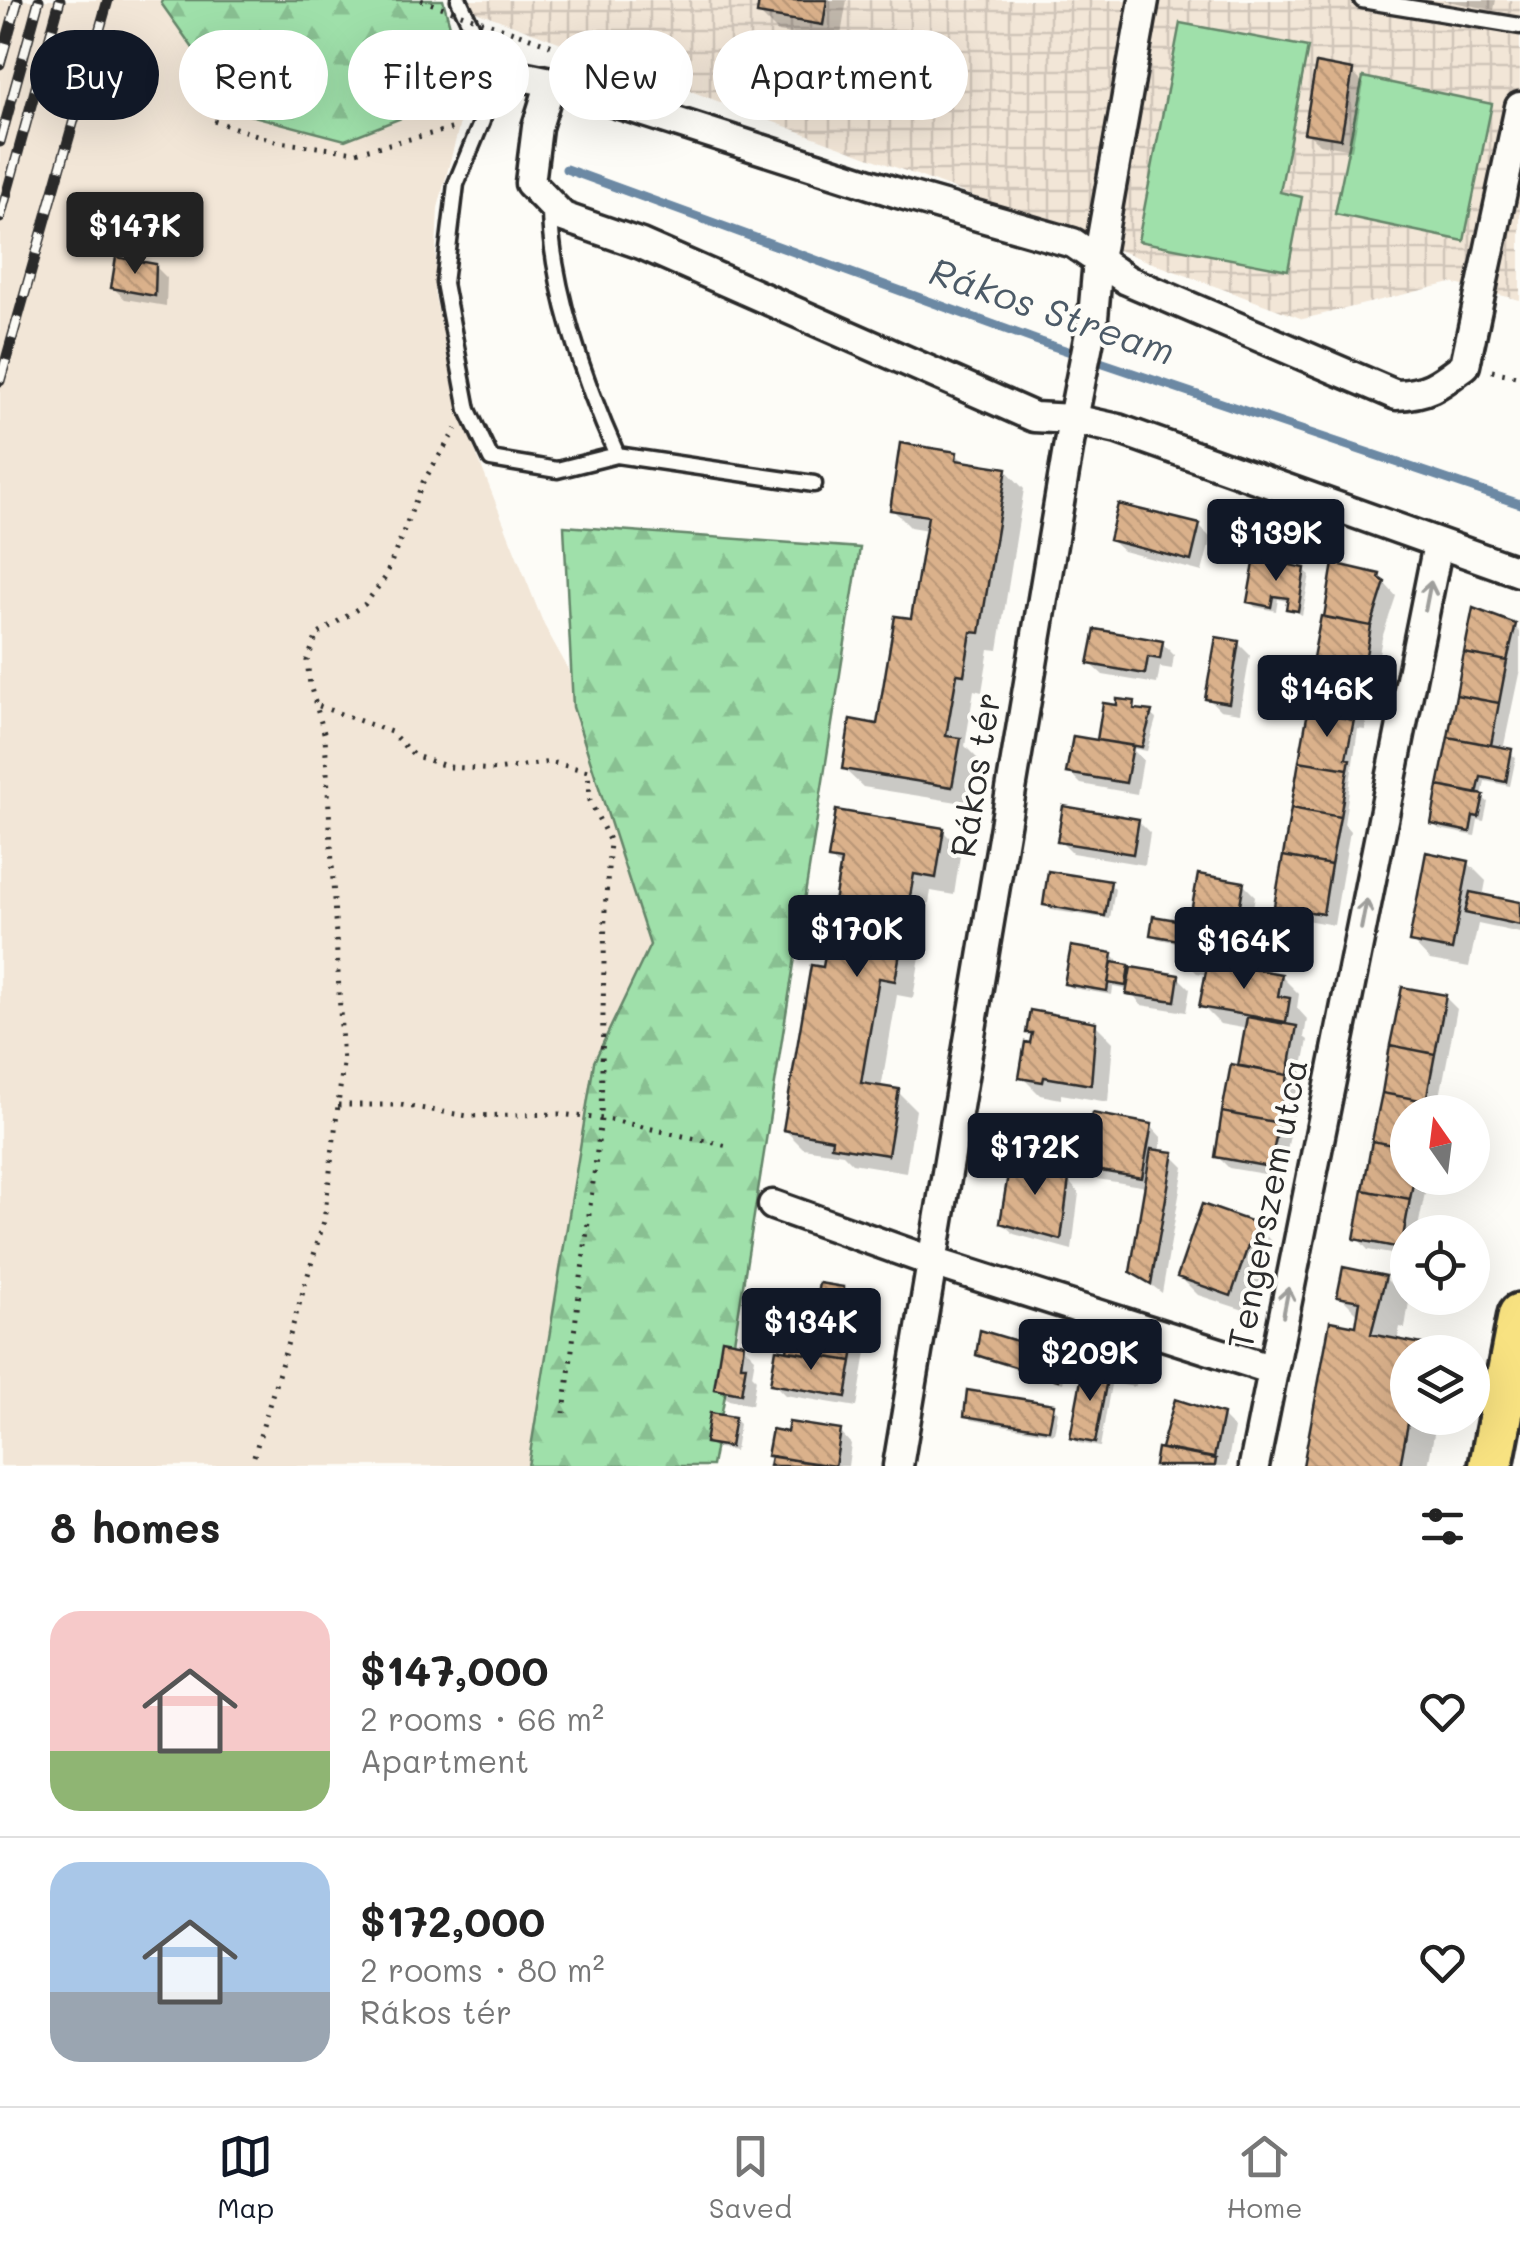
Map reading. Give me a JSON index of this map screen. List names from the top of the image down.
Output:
{
  "streets": {
    "street": ["Rákos tér", "Tengerszem utca"]
  },
  "one_way": ["Tengerszem utca"],
  "water": ["Rákos Stream"],
  "north": "top",
  "page": {
    "chip": [
      "Buy",
      "Rent",
      "Filters",
      "New",
      "Apartment"
    ],
    "price": [
      "$147K",
      "$139K",
      "$146K",
      "$170K",
      "$164K",
      "$172K",
      "$134K",
      "$209K"
    ],
    "heading": "8 homes",
    "list": [
      {
        "name": "$147,000",
        "note": "2 rooms · 66 m² · Apartment"
      },
      {
        "name": "$172,000",
        "note": "2 rooms · 80 m² · Rákos tér"
      }
    ],
    "tabs": ["Map", "Saved", "Home"]
  }
}
